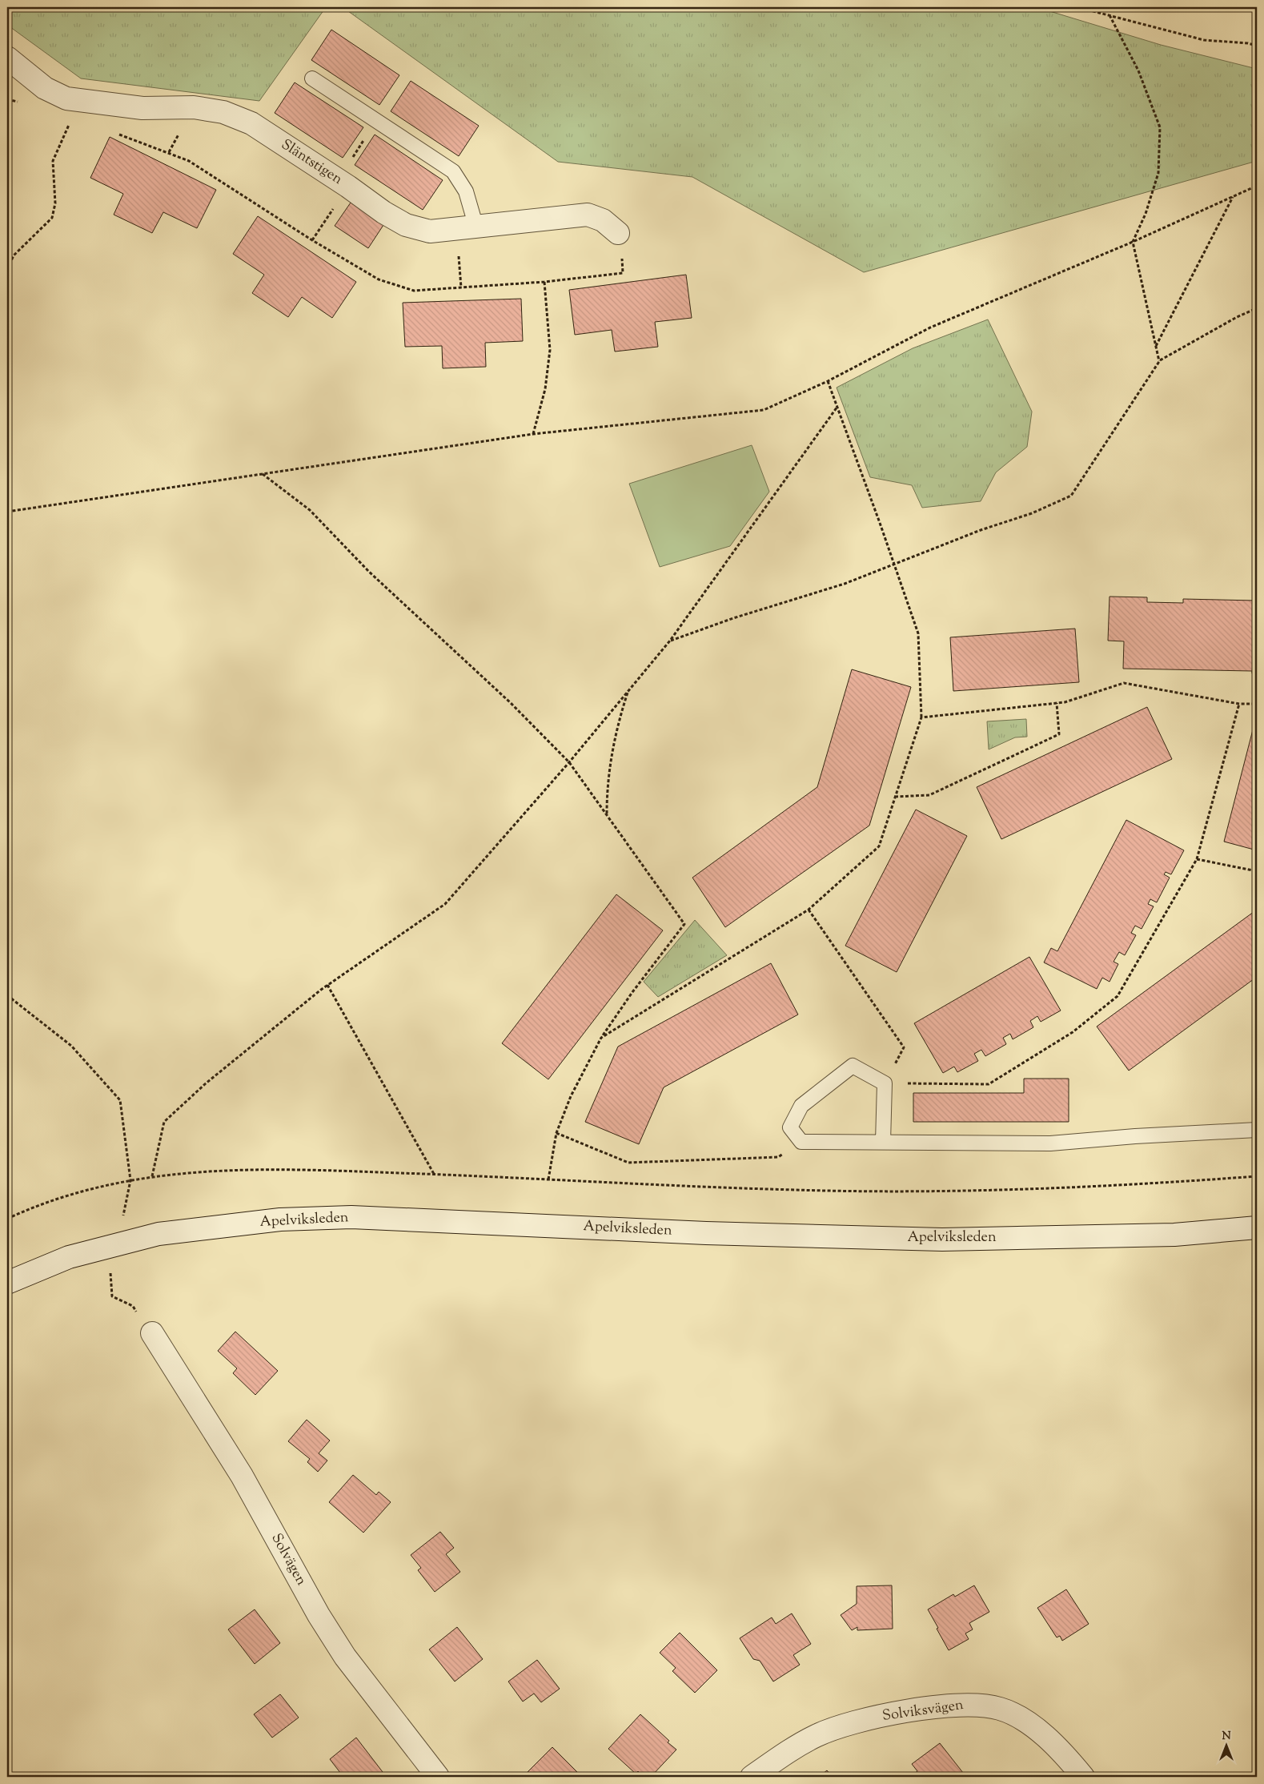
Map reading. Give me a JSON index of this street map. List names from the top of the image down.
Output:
{
  "streets": {
    "street": [
      "Släntstigen",
      "Apelviksleden",
      "Solvägen",
      "Solviksvägen"
    ]
  },
  "north": "top"
}
